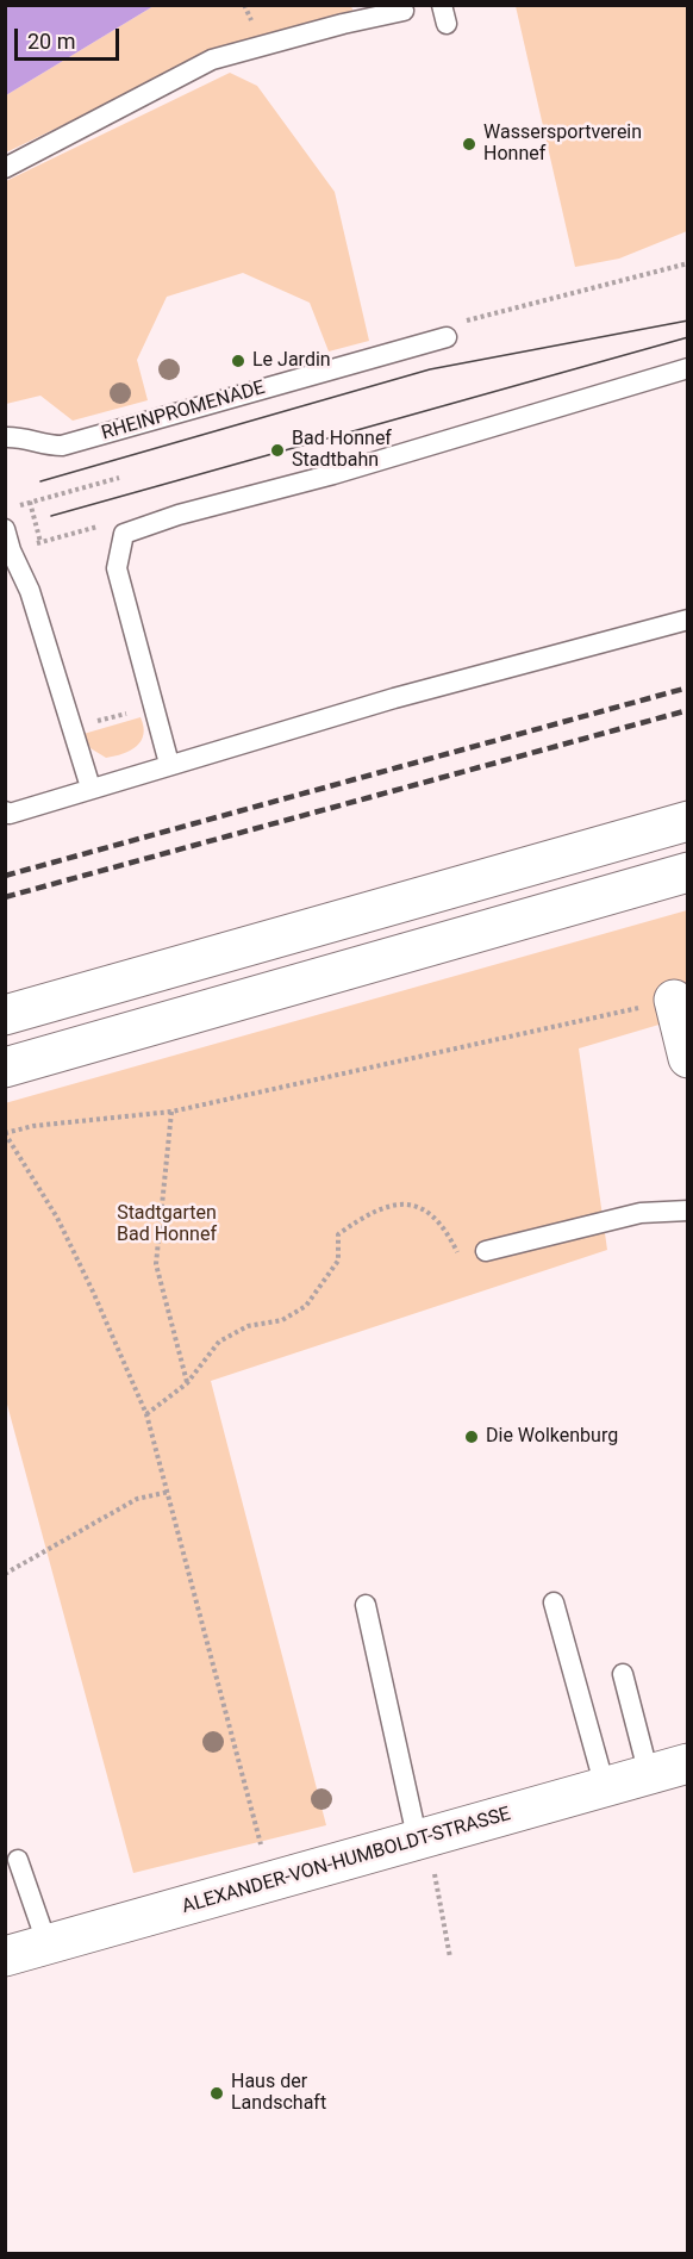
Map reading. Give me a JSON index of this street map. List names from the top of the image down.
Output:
{
  "streets": {
    "main road": ["ALEXANDER-VON-HUMBOLDT-STRASSE"],
    "lane": ["RHEINPROMENADE"]
  },
  "parks": ["Stadtgarten Bad Honnef"],
  "places": [
    "Wassersportverein Honnef",
    "Le Jardin",
    "Bad Honnef Stadtbahn",
    "Die Wolkenburg",
    "Haus der Landschaft"
  ],
  "scale_bar": "20 m"
}
